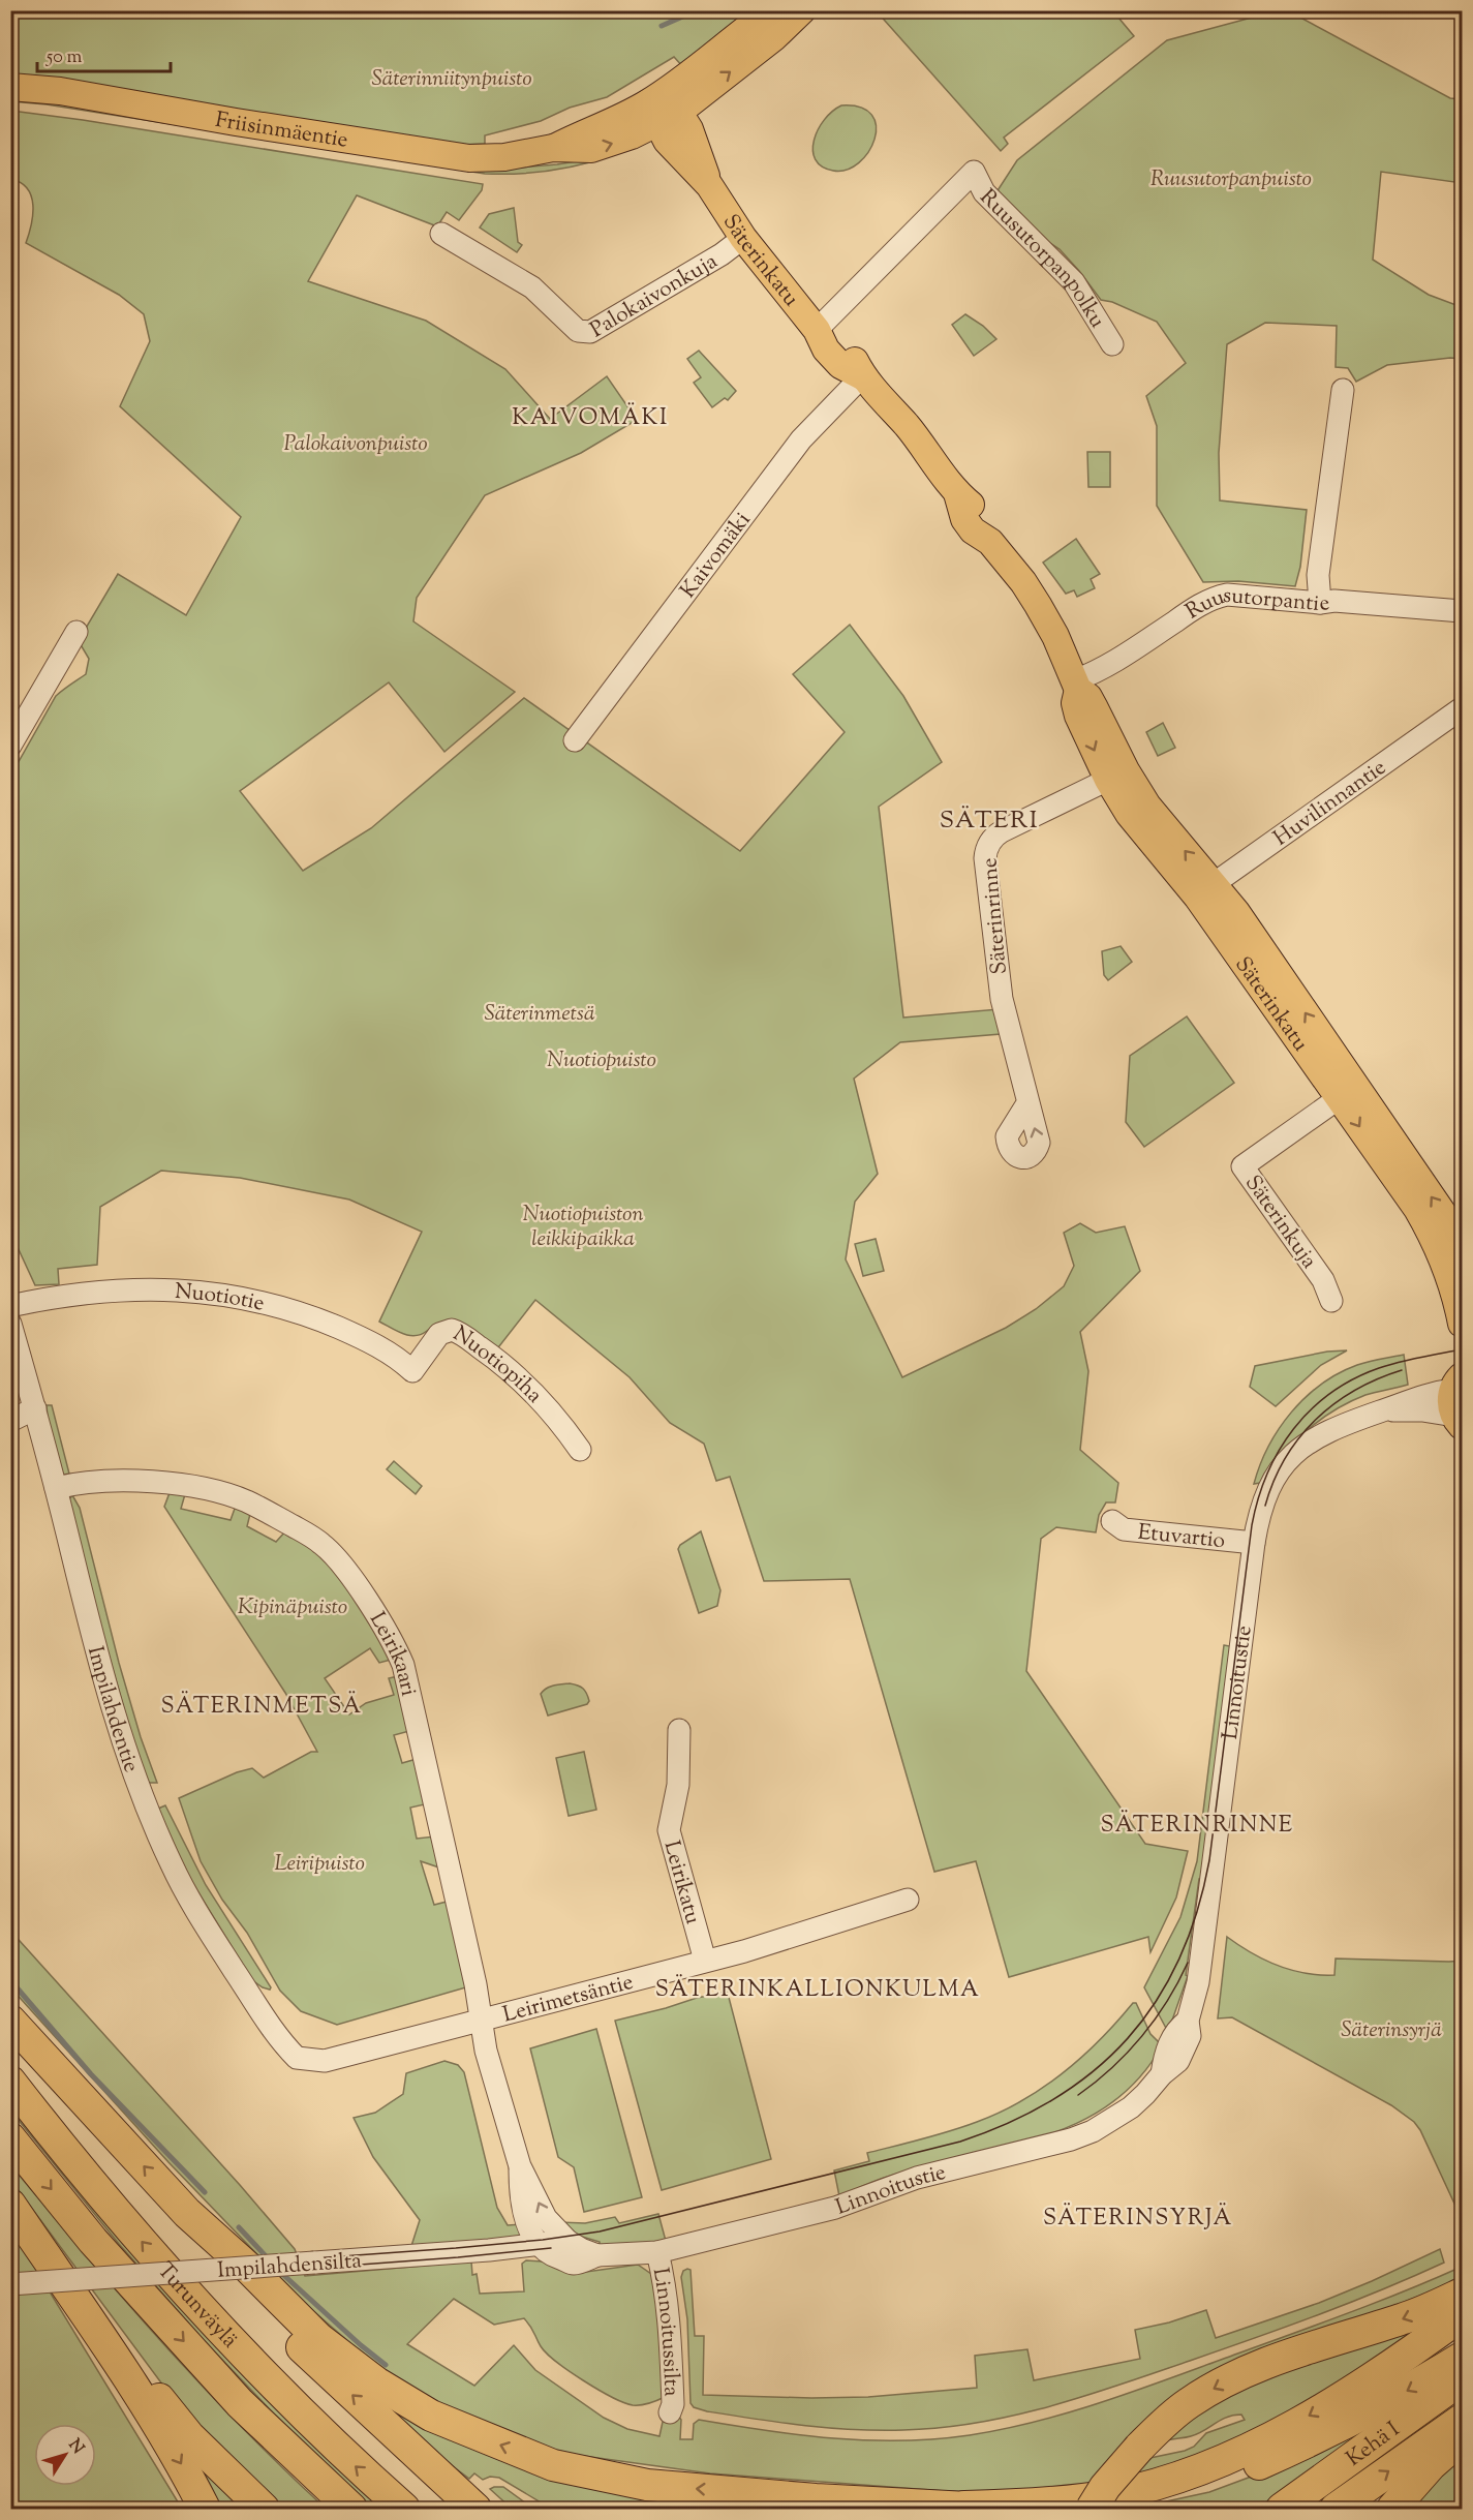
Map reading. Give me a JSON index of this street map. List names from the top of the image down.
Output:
{
  "streets": {
    "highway": ["Turunväylä", "Kehä I"],
    "main road": ["Friisinmäentie", "Säterinkatu"],
    "street": [
      "Ruusutorpanpolku",
      "Palokaivonkuja",
      "Kaivomäki",
      "Ruusutorpantie",
      "Huvilinnantie",
      "Säterinrinne",
      "Säterinkuja",
      "Nuotiotie",
      "Nuotiopiha",
      "Etuvartio",
      "Leirikaari",
      "Linnoitustie",
      "Impilahdentie",
      "Leirikatu",
      "Leirimetsäntie",
      "Impilahdensilta",
      "Linnoitussilta"
    ]
  },
  "crossings": [
    ["Friisinmäentie", "Säterinkatu"],
    ["Säterinkatu", "Ruusutorpanpolku"],
    ["Säterinkatu", "Palokaivonkuja"],
    ["Säterinkatu", "Kaivomäki"],
    ["Säterinkatu", "Ruusutorpantie"],
    ["Säterinkatu", "Huvilinnantie"],
    ["Säterinkatu", "Säterinrinne"],
    ["Säterinkatu", "Säterinkuja"],
    ["Nuotiotie", "Nuotiopiha"],
    ["Etuvartio", "Linnoitustie"],
    ["Leirikaari", "Linnoitustie"],
    ["Leirikaari", "Impilahdentie"],
    ["Leirikaari", "Leirimetsäntie"],
    ["Linnoitustie", "Leirimetsäntie"],
    ["Linnoitustie", "Impilahdensilta"],
    ["Linnoitustie", "Linnoitussilta"],
    ["Impilahdentie", "Leirimetsäntie"],
    ["Leirikatu", "Leirimetsäntie"]
  ],
  "districts": [
    "KAIVOMÄKI",
    "SÄTERI",
    "SÄTERINMETSÄ",
    "SÄTERINRINNE",
    "SÄTERINKALLIONKULMA",
    "SÄTERINSYRJÄ"
  ],
  "parks": [
    "Säterinniitynpuisto",
    "Ruusutorpanpuisto",
    "Palokaivonpuisto",
    "Säterinmetsä",
    "Nuotiopuisto",
    "Nuotiopuiston leikkipaikka",
    "Kipinäpuisto",
    "Leiripuisto",
    "Säterinsyrjä"
  ],
  "scale_bar": "50 m",
  "north": "top right"
}
